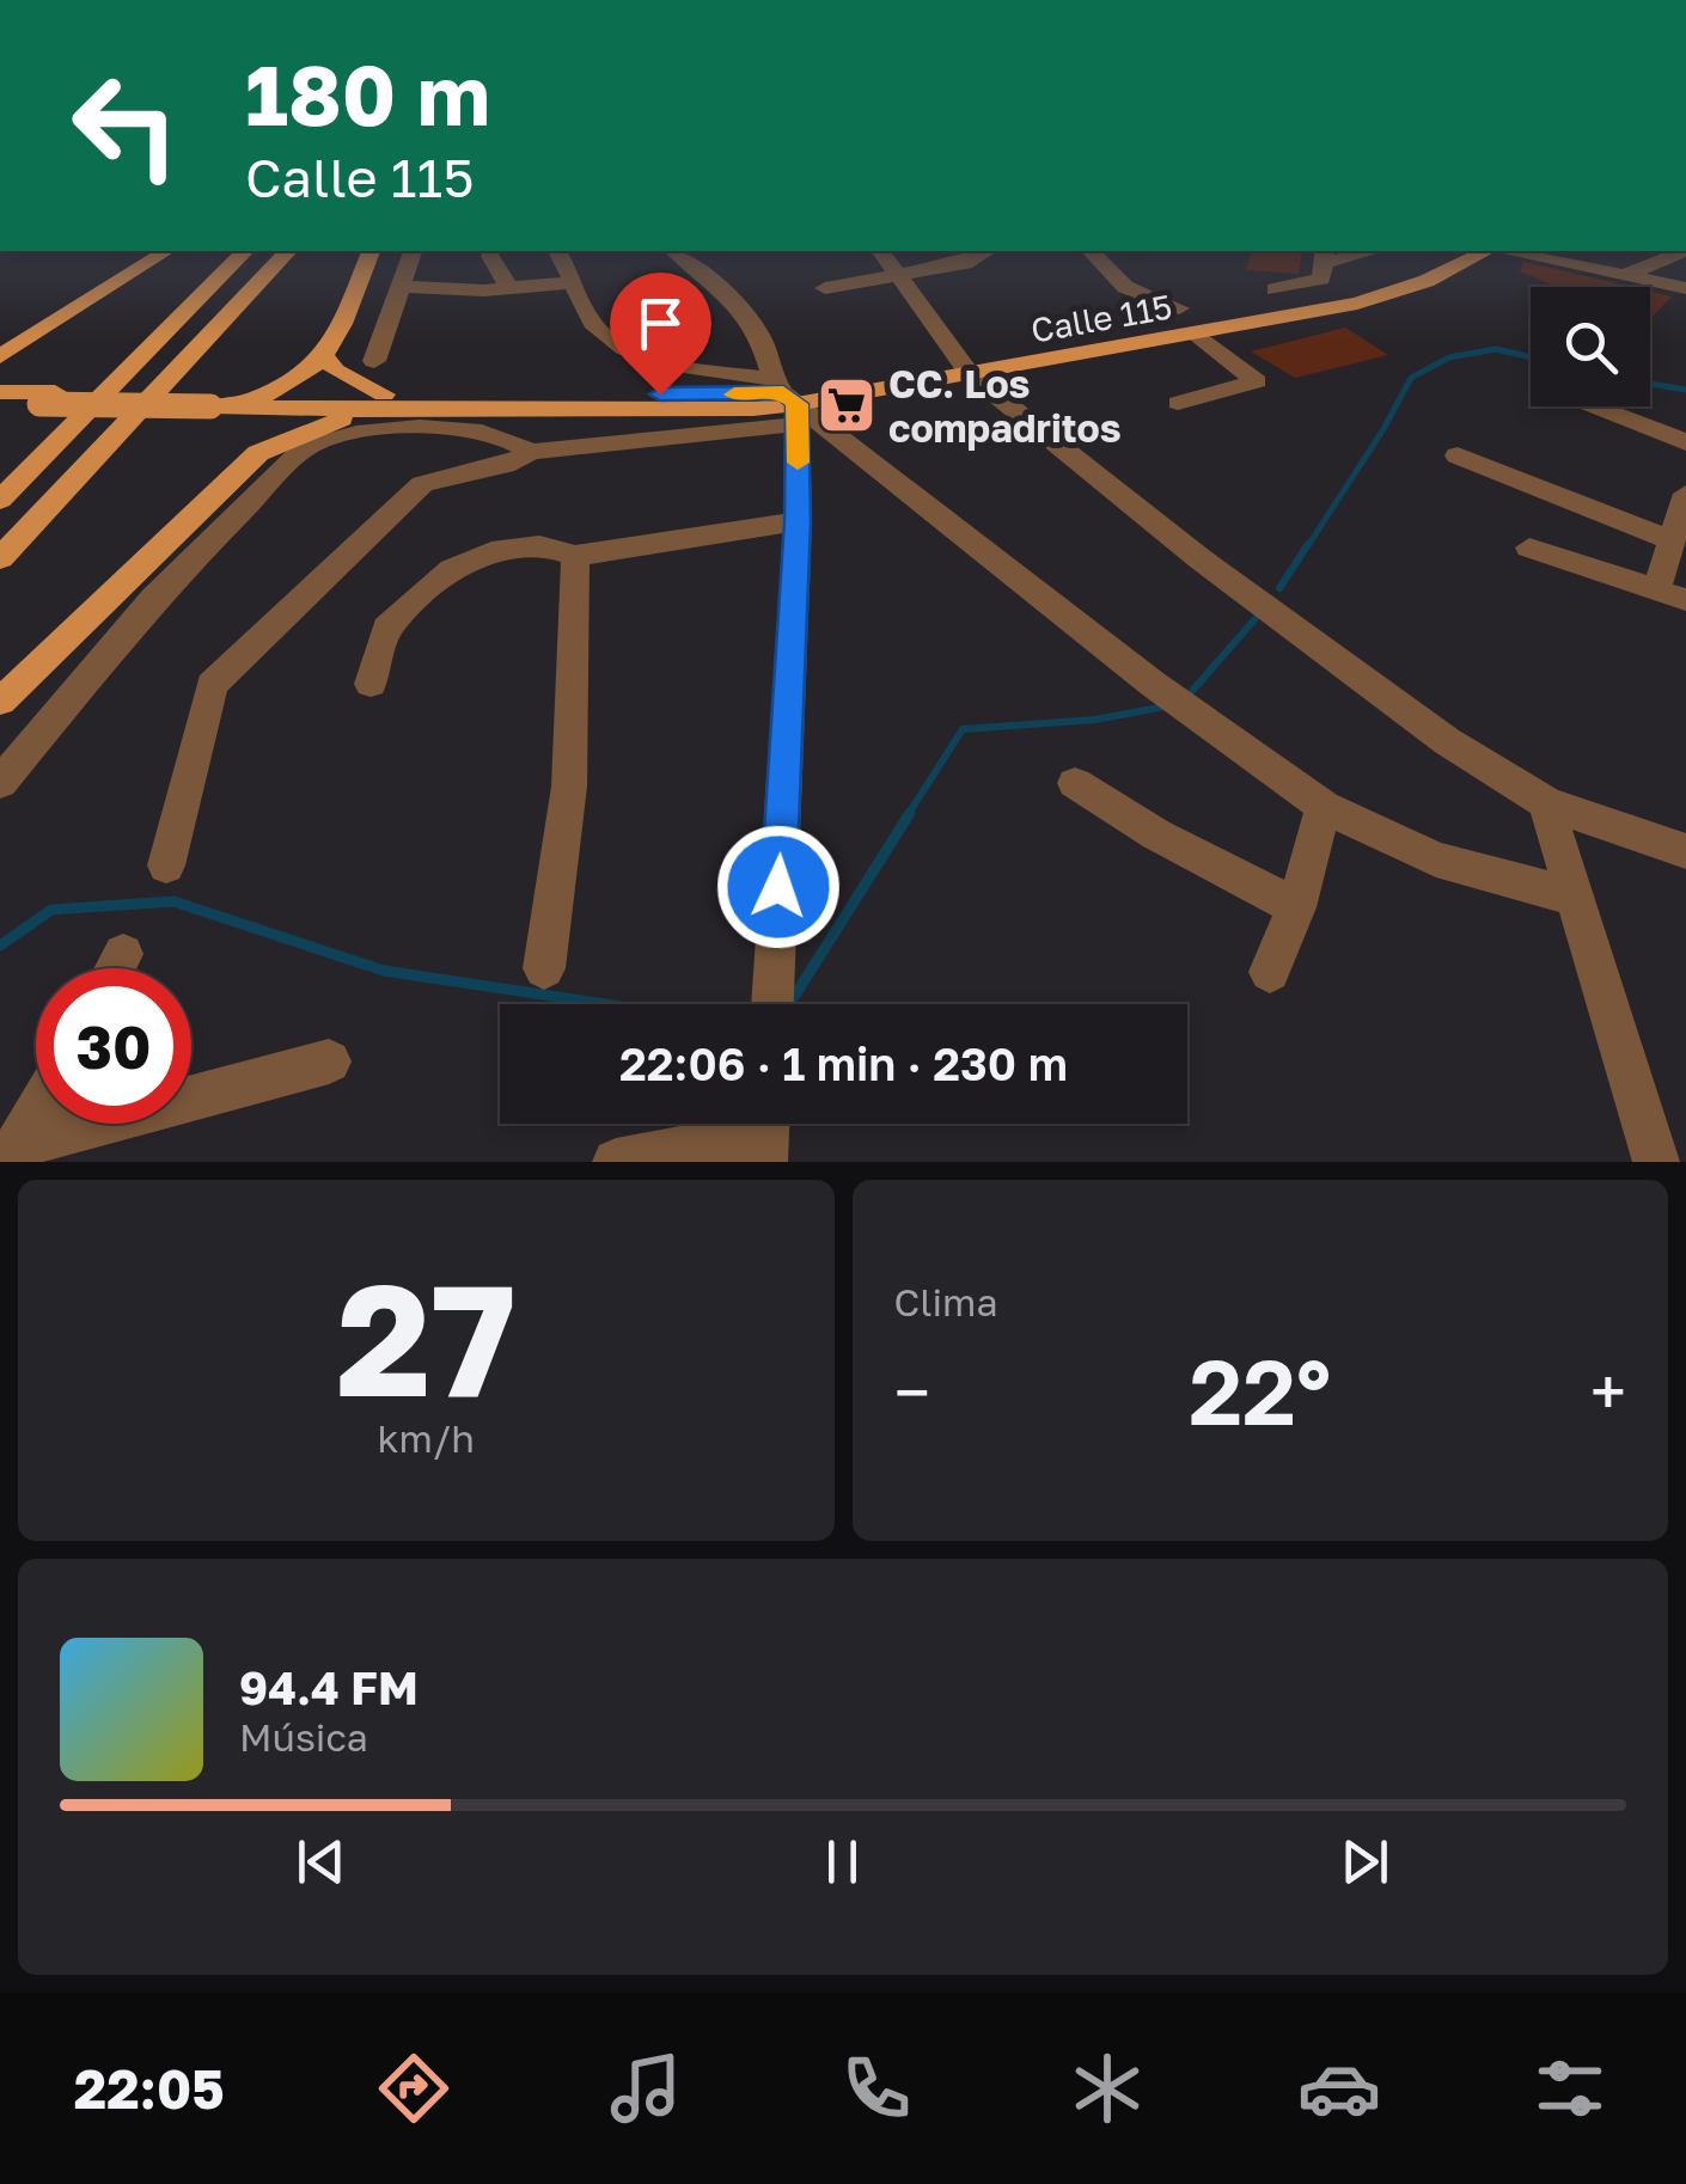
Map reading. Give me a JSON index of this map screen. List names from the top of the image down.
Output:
{
  "streets": {
    "main road": ["Calle 115"]
  },
  "places": {
    "supermarket": ["CC. Los compadritos"]
  },
  "page": {
    "turn": ["180 m", "Calle 115"],
    "limit": "30",
    "trip": "22:06 · 1 min · 230 m",
    "tile": [
      ["27", "km/h"],
      "Clima"
    ],
    "heat": ["−", "22°", "+"],
    "song": ["94.4 FM", "Música"],
    "tabs": "22:05"
  }
}
